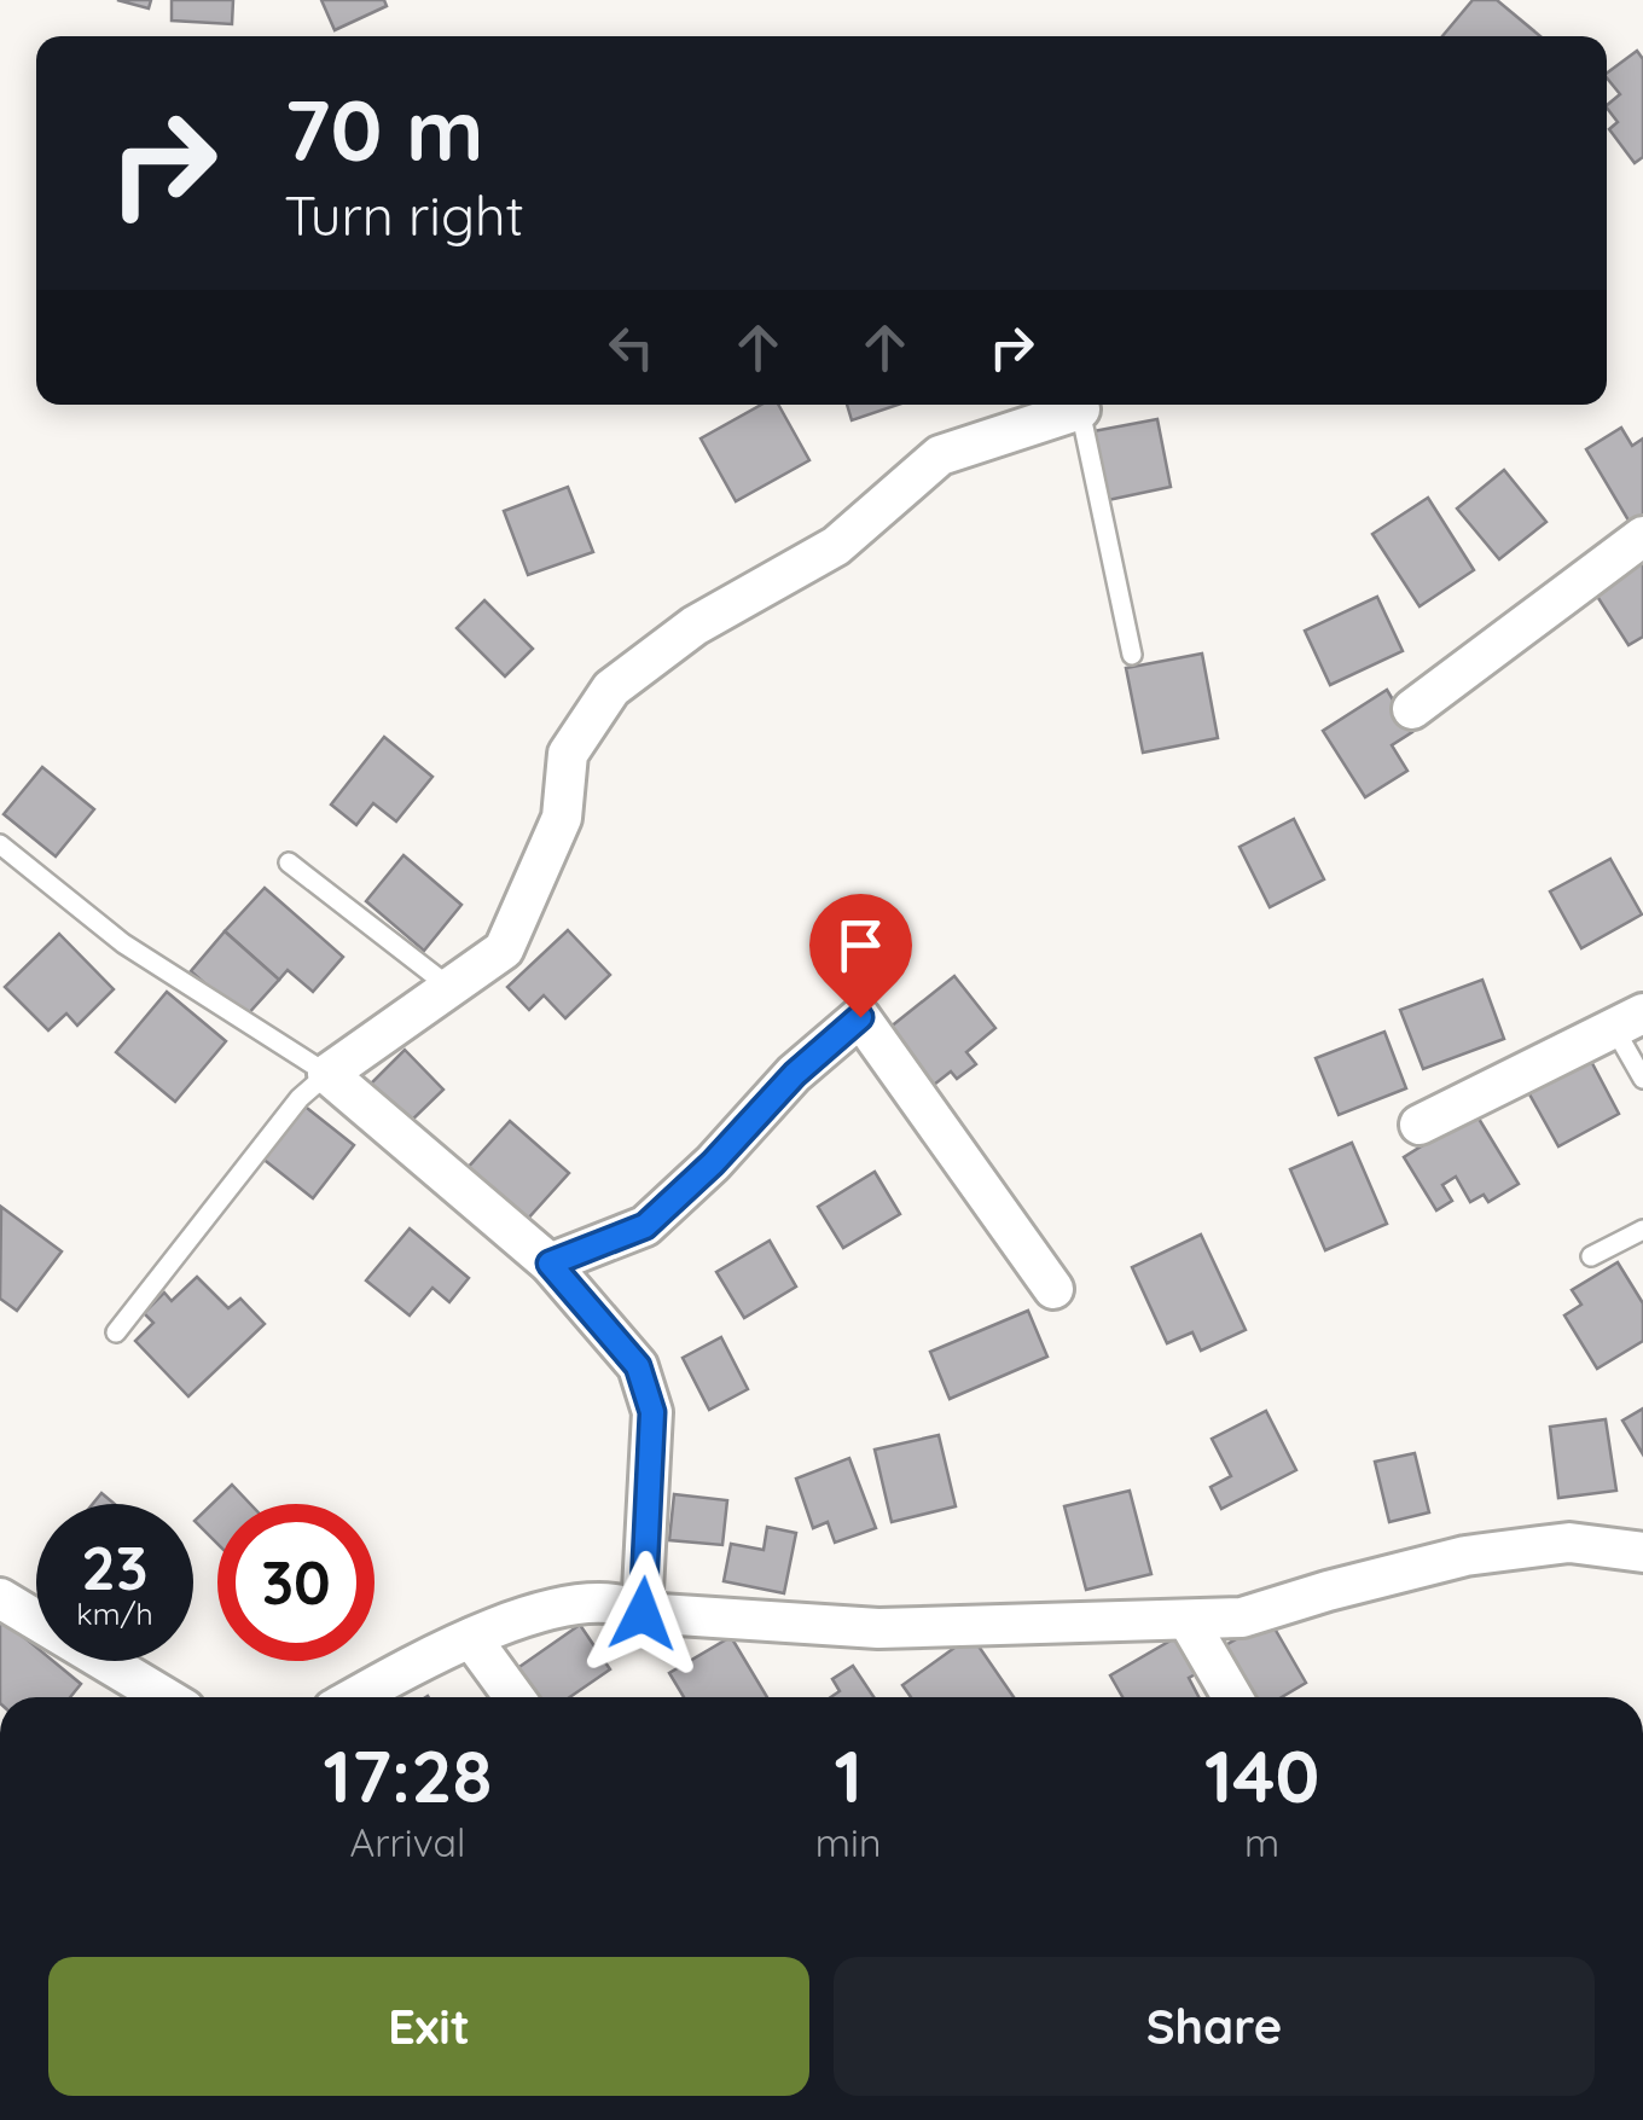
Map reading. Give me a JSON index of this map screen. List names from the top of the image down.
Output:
{
  "page": {
    "turn": ["70 m", "Turn right"],
    "speed": "23 km/h",
    "limit": "30",
    "eta": [
      "17:28",
      "Arrival",
      "1",
      "min",
      "140",
      "m"
    ],
    "buttons": ["Exit", "Share"]
  }
}
